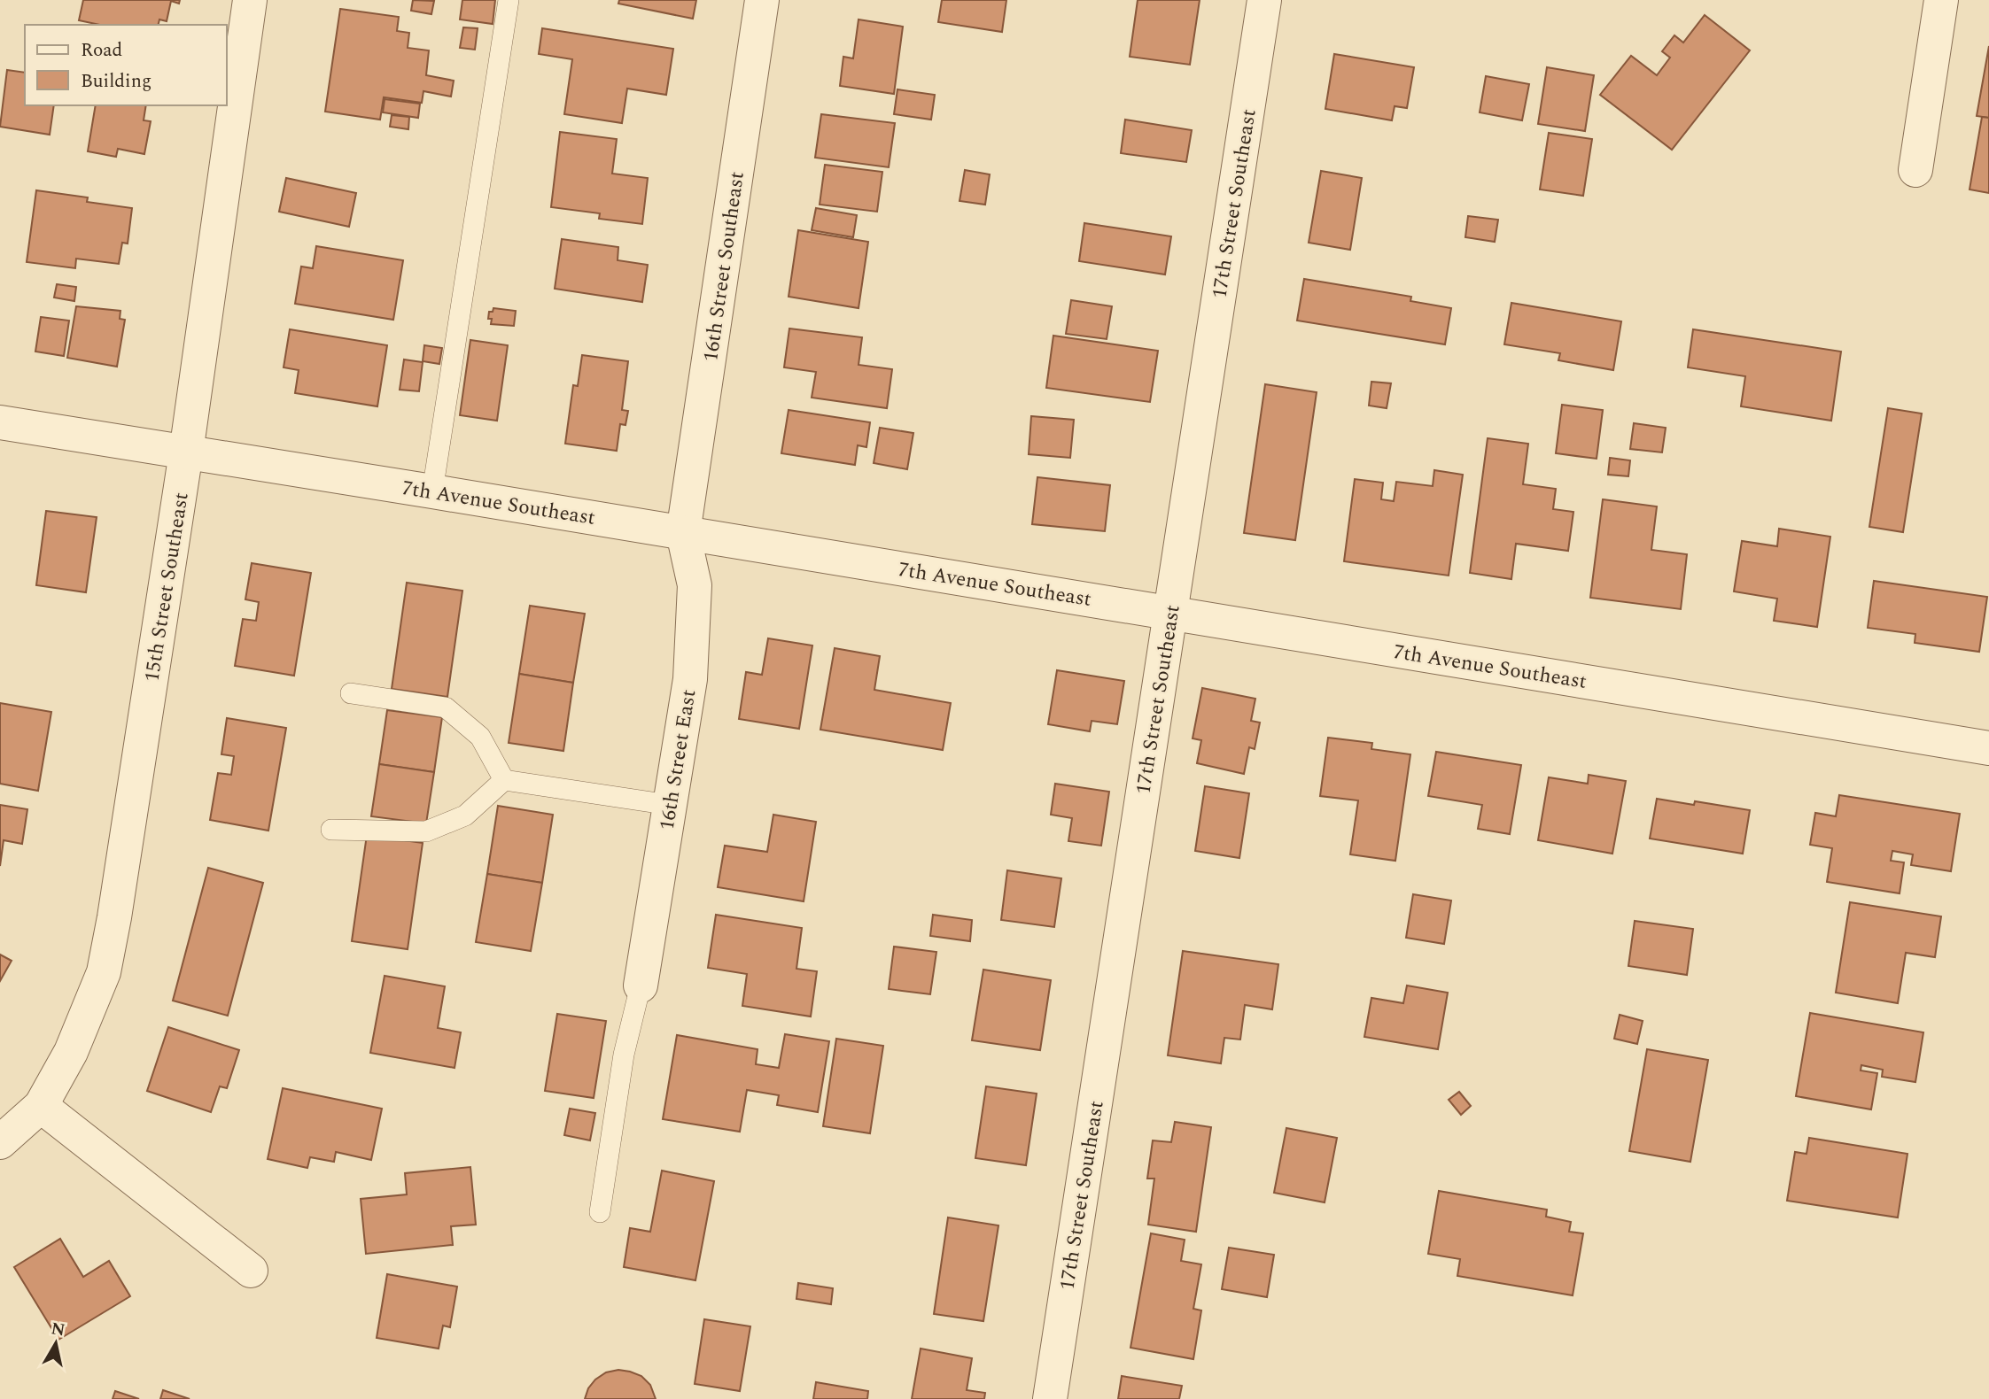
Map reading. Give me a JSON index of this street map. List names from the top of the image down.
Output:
{
  "streets": {
    "street": [
      "17th Street Southeast",
      "16th Street Southeast",
      "7th Avenue Southeast",
      "15th Street Southeast",
      "16th Street East"
    ]
  },
  "crossings": [
    ["17th Street Southeast", "7th Avenue Southeast"],
    ["16th Street Southeast", "7th Avenue Southeast"],
    ["16th Street Southeast", "16th Street East"],
    ["7th Avenue Southeast", "15th Street Southeast"],
    ["7th Avenue Southeast", "16th Street East"]
  ],
  "legend": ["Road", "Building"],
  "north": "top"
}
